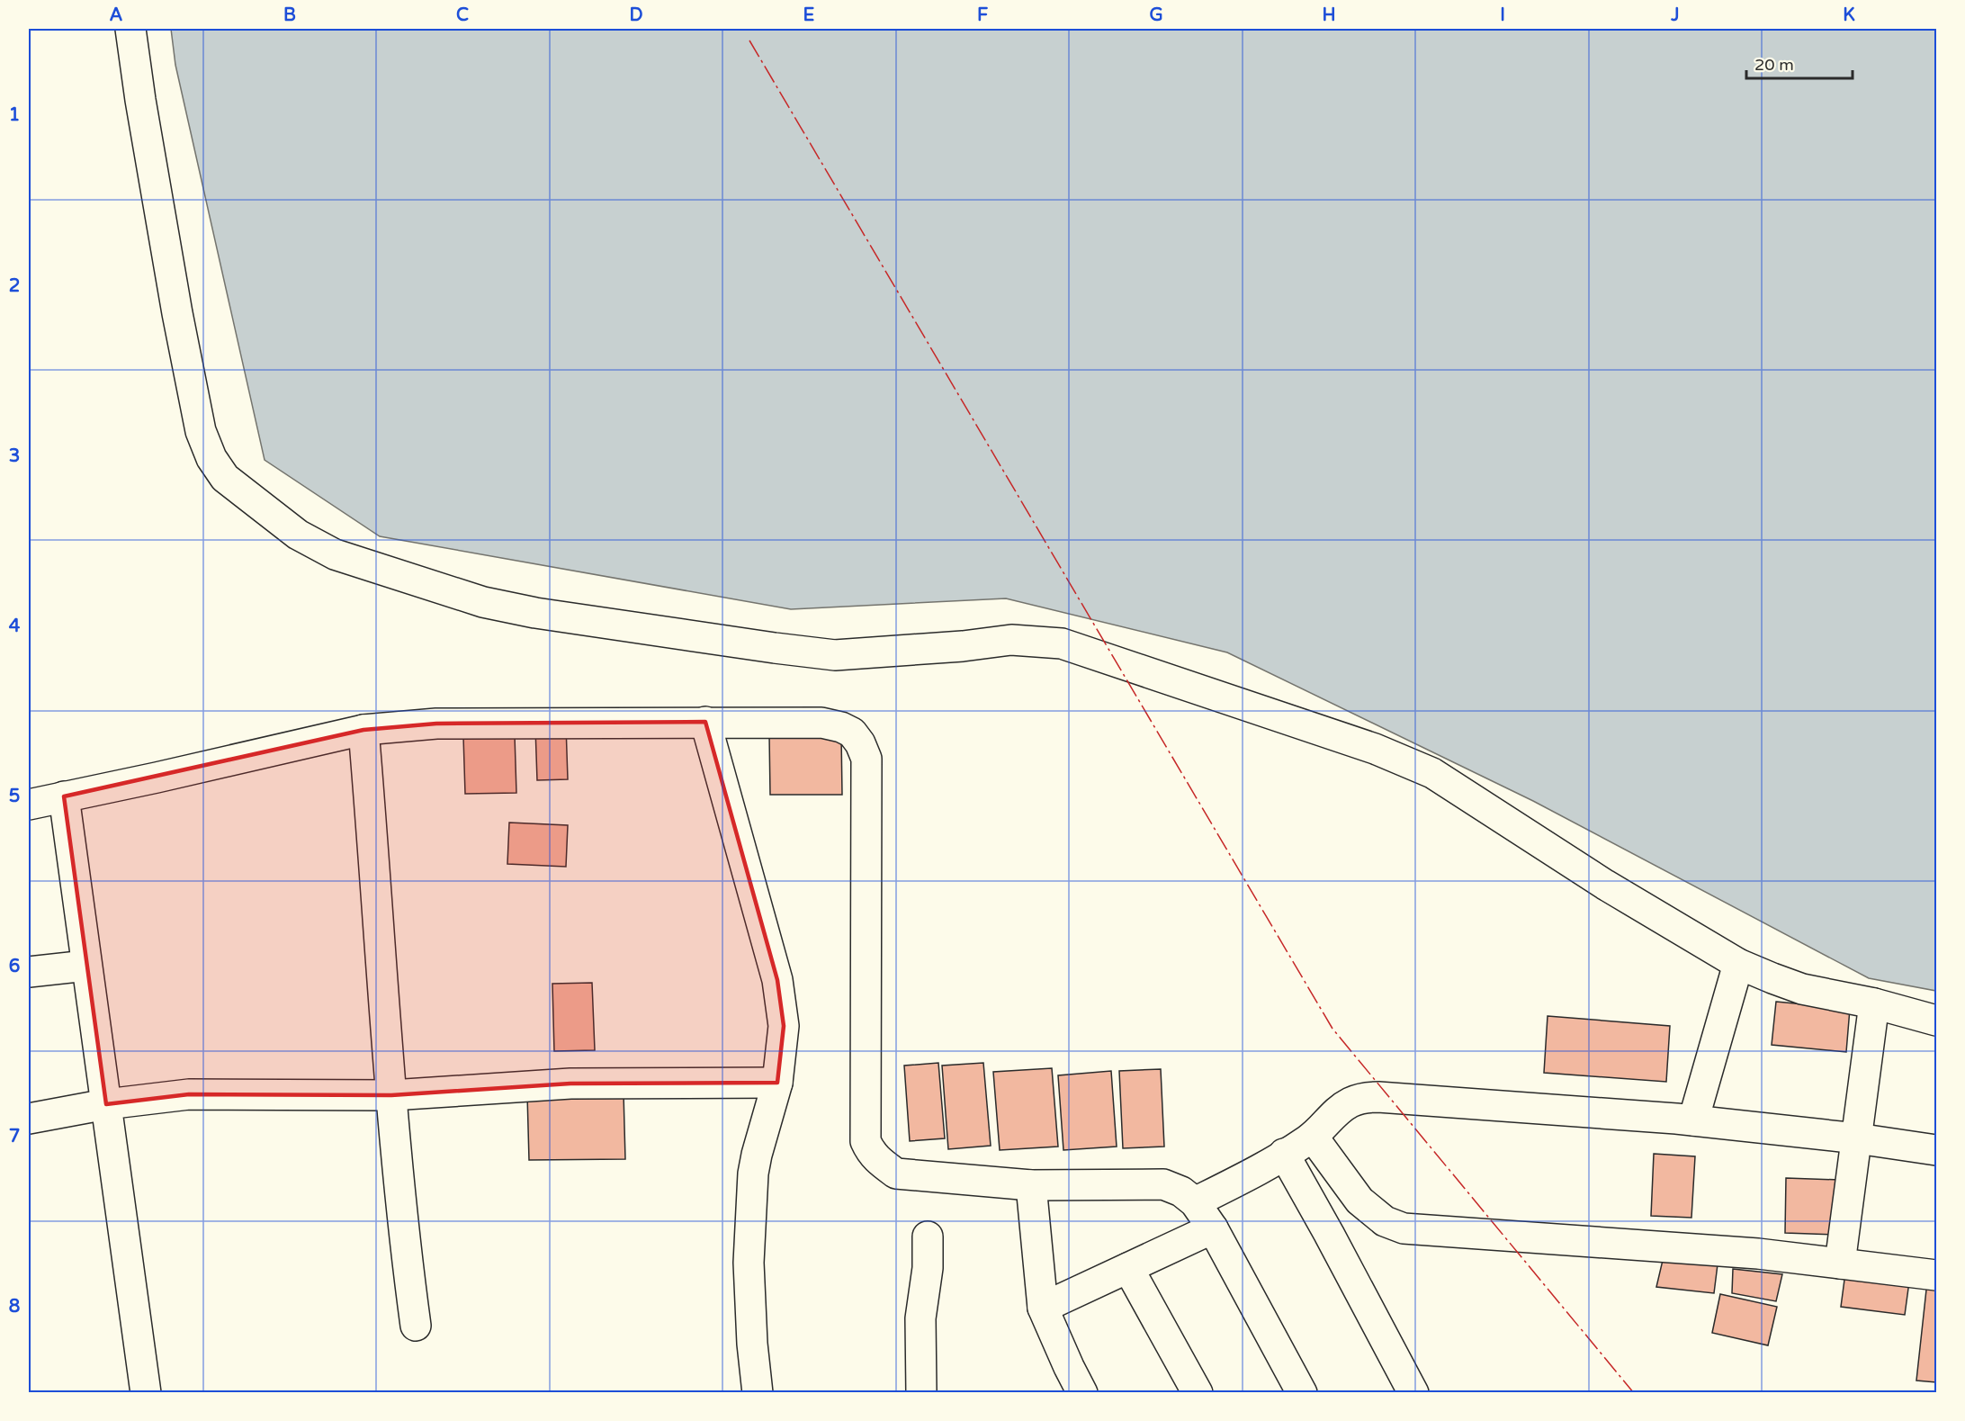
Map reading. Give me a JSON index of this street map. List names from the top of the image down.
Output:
{
  "scale_bar": "20 m",
  "grid": {
    "columns": [
      "A",
      "B",
      "C",
      "D",
      "E",
      "F",
      "G",
      "H",
      "I",
      "J",
      "K"
    ],
    "rows": [
      "1",
      "2",
      "3",
      "4",
      "5",
      "6",
      "7",
      "8"
    ]
  }
}
